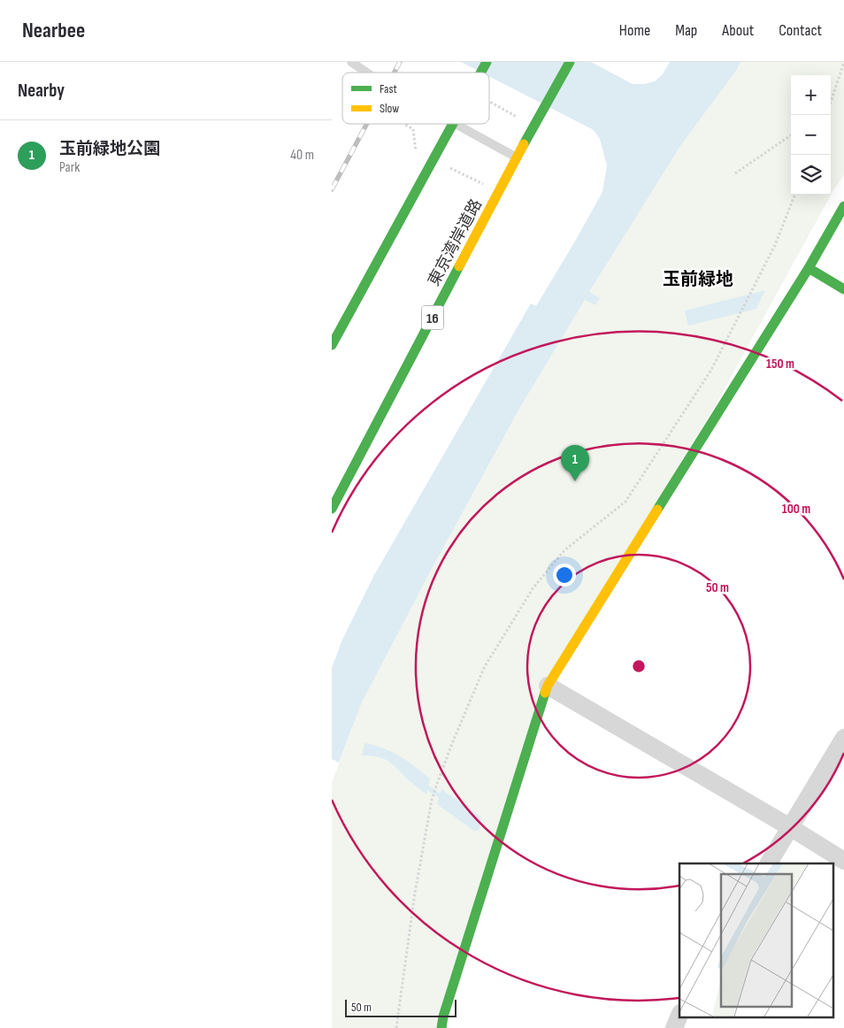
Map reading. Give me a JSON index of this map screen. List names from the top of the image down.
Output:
{
  "streets": {
    "main road": ["東京湾岸道路", "16"]
  },
  "districts": ["玉前緑地"],
  "legend": ["Fast", "Slow"],
  "scale_bar": "50 m",
  "page": {
    "header": "Nearbee",
    "nav": [
      "Home",
      "Map",
      "About",
      "Contact"
    ],
    "heading": "Nearby",
    "map_buttons": ["+", "−"],
    "list": [
      {
        "mark": "1",
        "name": "玉前緑地公園",
        "note": "Park",
        "value": "40 m"
      }
    ],
    "pins": "1",
    "scale": "50 m"
  },
  "rings": ["150 m", "100 m", "50 m"]
}
